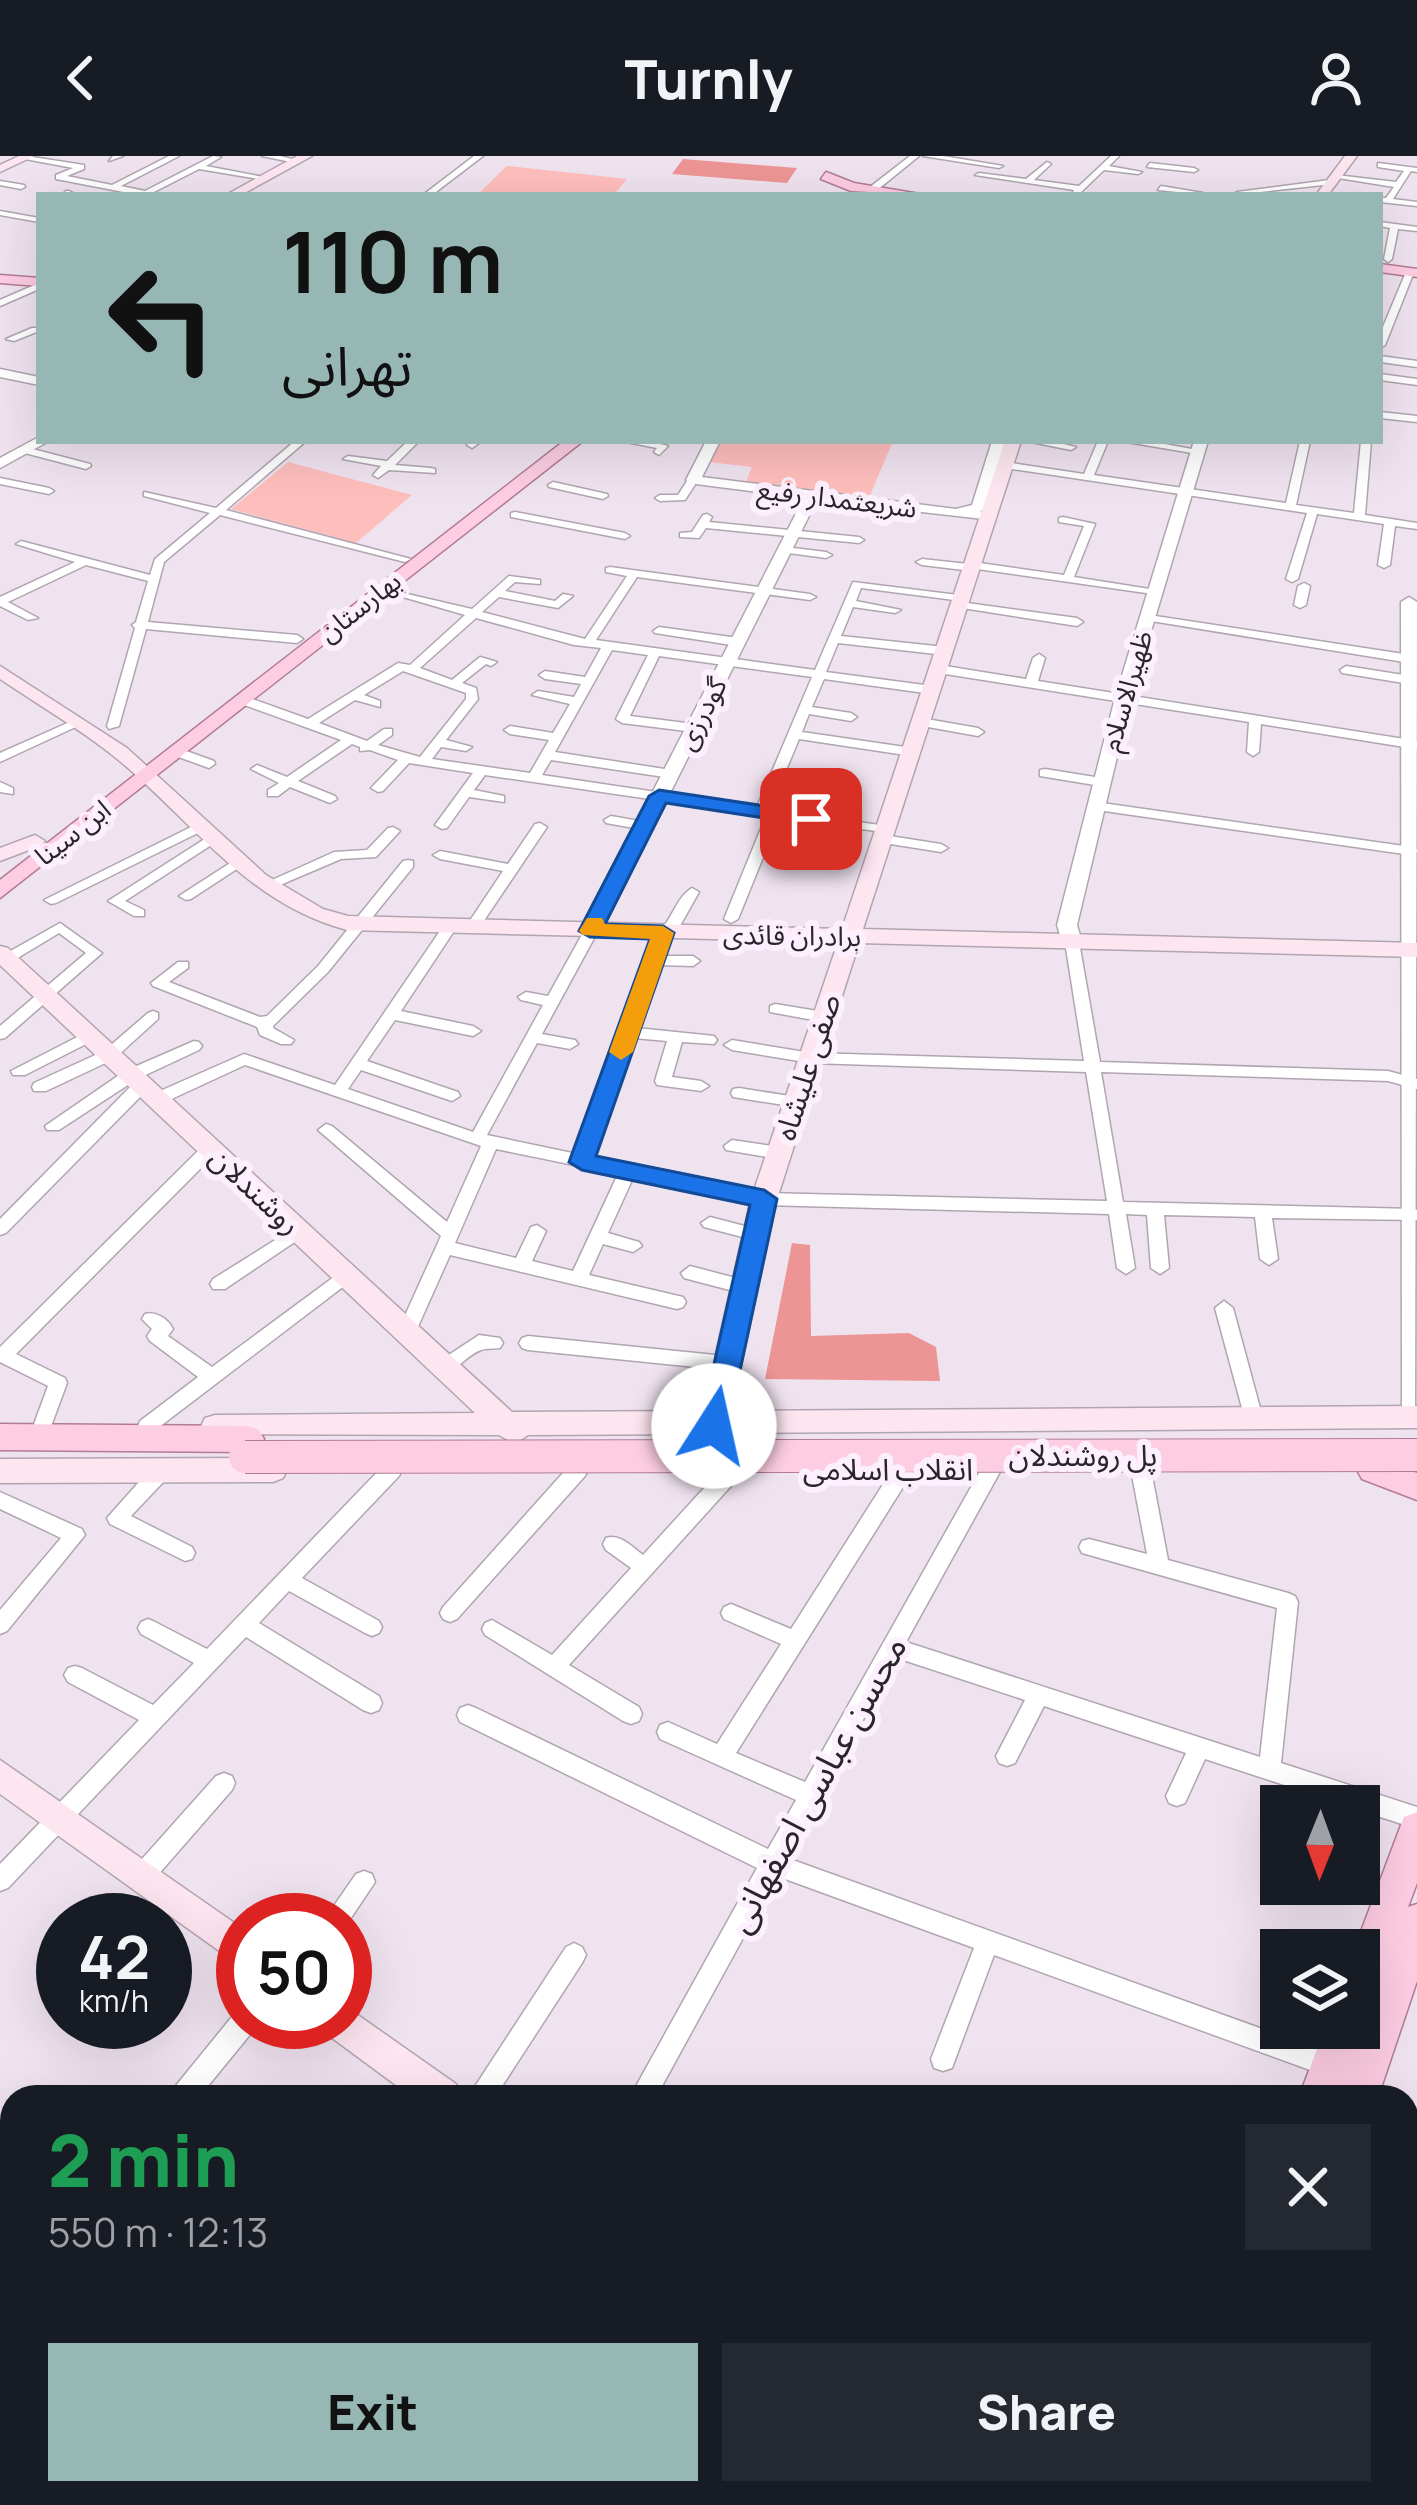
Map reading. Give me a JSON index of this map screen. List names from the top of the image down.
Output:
{
  "streets": {
    "main road": [
      "بهارستان",
      "ابن سینا",
      "برادران قائدی",
      "صفی علیشاه",
      "روشندلان",
      "پل روشندلان",
      "انقلاب اسلامی"
    ],
    "street": [
      "شریعتمدار رفیع",
      "ظهیرالاسلام",
      "گودرزی",
      "محسن عباسی اصفهانی"
    ]
  },
  "crossings": [
    ["شریعتمدار رفیع", "گودرزی"],
    ["شریعتمدار رفیع", "صفی علیشاه"],
    ["بهارستان", "ابن سینا"],
    ["بهارستان", "برادران قائدی"],
    ["ظهیرالاسلام", "برادران قائدی"],
    ["گودرزی", "برادران قائدی"],
    ["ابن سینا", "برادران قائدی"],
    ["برادران قائدی", "صفی علیشاه"],
    ["صفی علیشاه", "انقلاب اسلامی"],
    ["روشندلان", "انقلاب اسلامی"],
    ["پل روشندلان", "انقلاب اسلامی"],
    ["انقلاب اسلامی", "محسن عباسی اصفهانی"]
  ],
  "north": "bottom",
  "page": {
    "header": "Turnly",
    "turn": ["110 m", "تهرانی"],
    "speed": "42 km/h",
    "limit": "50",
    "heading": ["2 min", "550 m · 12:13"],
    "buttons": ["Exit", "Share"]
  }
}
